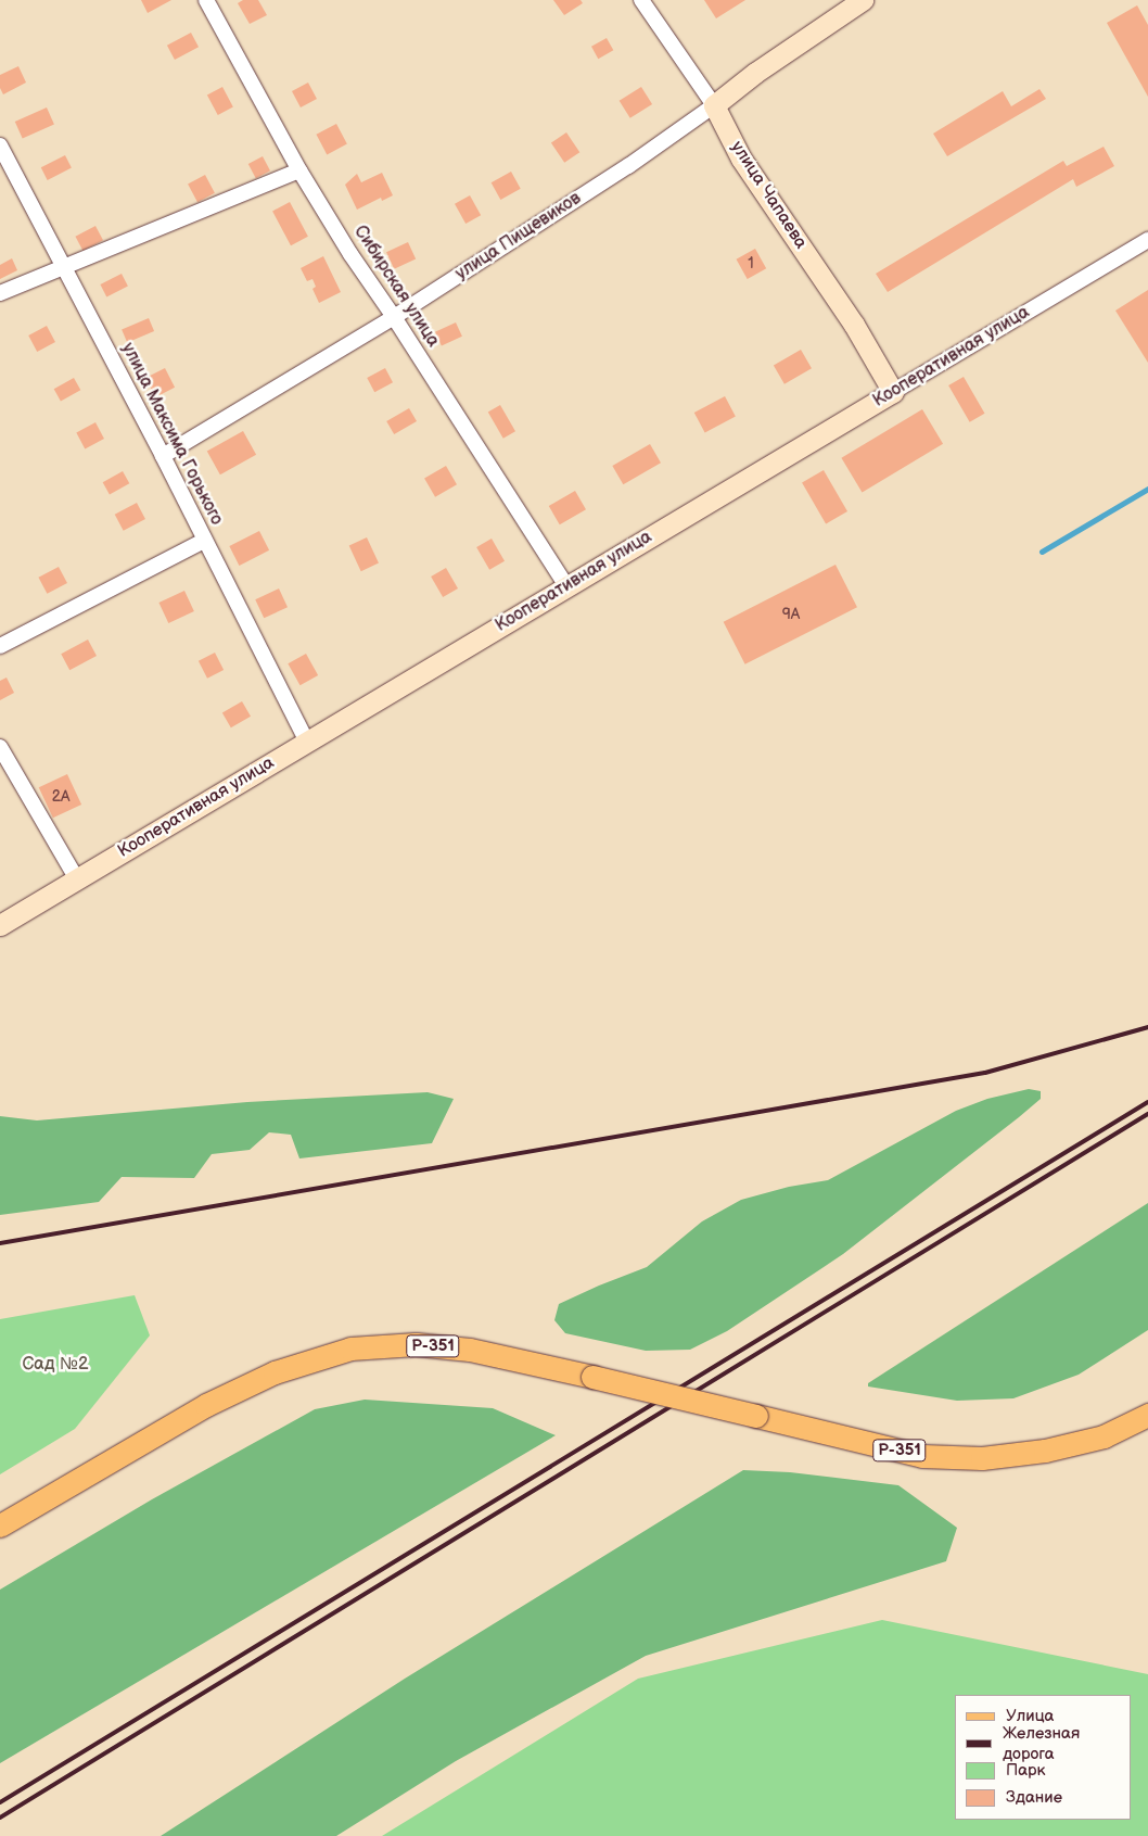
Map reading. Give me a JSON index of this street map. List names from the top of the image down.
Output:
{
  "streets": {
    "main road": [
      "улица Чапаева",
      "улица Пищевиков",
      "Кооперативная улица",
      "Р-351"
    ],
    "street": ["Сибирская улица", "улица Максима Горького"]
  },
  "crossings": [
    ["улица Чапаева", "улица Пищевиков"],
    ["улица Чапаева", "Кооперативная улица"],
    ["улица Пищевиков", "Сибирская улица"],
    ["улица Пищевиков", "улица Максима Горького"],
    ["Сибирская улица", "Кооперативная улица"],
    ["Кооперативная улица", "улица Максима Горького"]
  ],
  "parks": ["Сад №2"],
  "house_numbers": ["1", "9А", "2А"],
  "legend": [
    "Улица",
    "Железная дорога",
    "Парк",
    "Здание"
  ]
}
